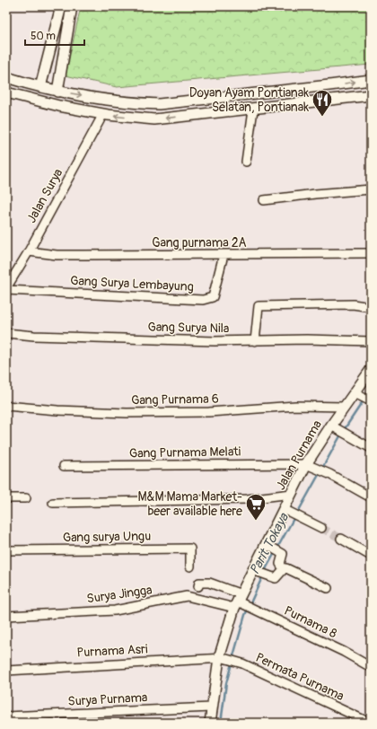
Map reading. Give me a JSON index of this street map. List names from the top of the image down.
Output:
{
  "streets": {
    "street": [
      "Jalan Surya",
      "Gang purnama 2A",
      "Gang Surya Lembayung",
      "Gang Surya Nila",
      "Gang Purnama 6",
      "Gang Purnama Melati",
      "Jalan Purnama",
      "Gang surya Ungu",
      "Surya Jingga",
      "Purnama 8",
      "Purnama Asri",
      "Permata Purnama",
      "Surya Purnama"
    ]
  },
  "crossings": [
    ["Jalan Surya", "Gang purnama 2A"],
    ["Jalan Surya", "Gang Surya Lembayung"],
    ["Gang purnama 2A", "Gang Surya Lembayung"],
    ["Gang Purnama 6", "Jalan Purnama"],
    ["Gang Purnama Melati", "Jalan Purnama"],
    ["Jalan Purnama", "Surya Jingga"],
    ["Jalan Purnama", "Purnama 8"],
    ["Jalan Purnama", "Purnama Asri"],
    ["Jalan Purnama", "Permata Purnama"],
    ["Jalan Purnama", "Surya Purnama"],
    ["Surya Jingga", "Purnama 8"],
    ["Purnama Asri", "Permata Purnama"]
  ],
  "water": ["Parit Tokaya"],
  "places": {
    "restaurant": ["Doyan Ayam Pontianak Selatan, Pontianak"],
    "supermarket": ["M&M Mama Market- beer available here"]
  },
  "scale_bar": "50 m"
}
